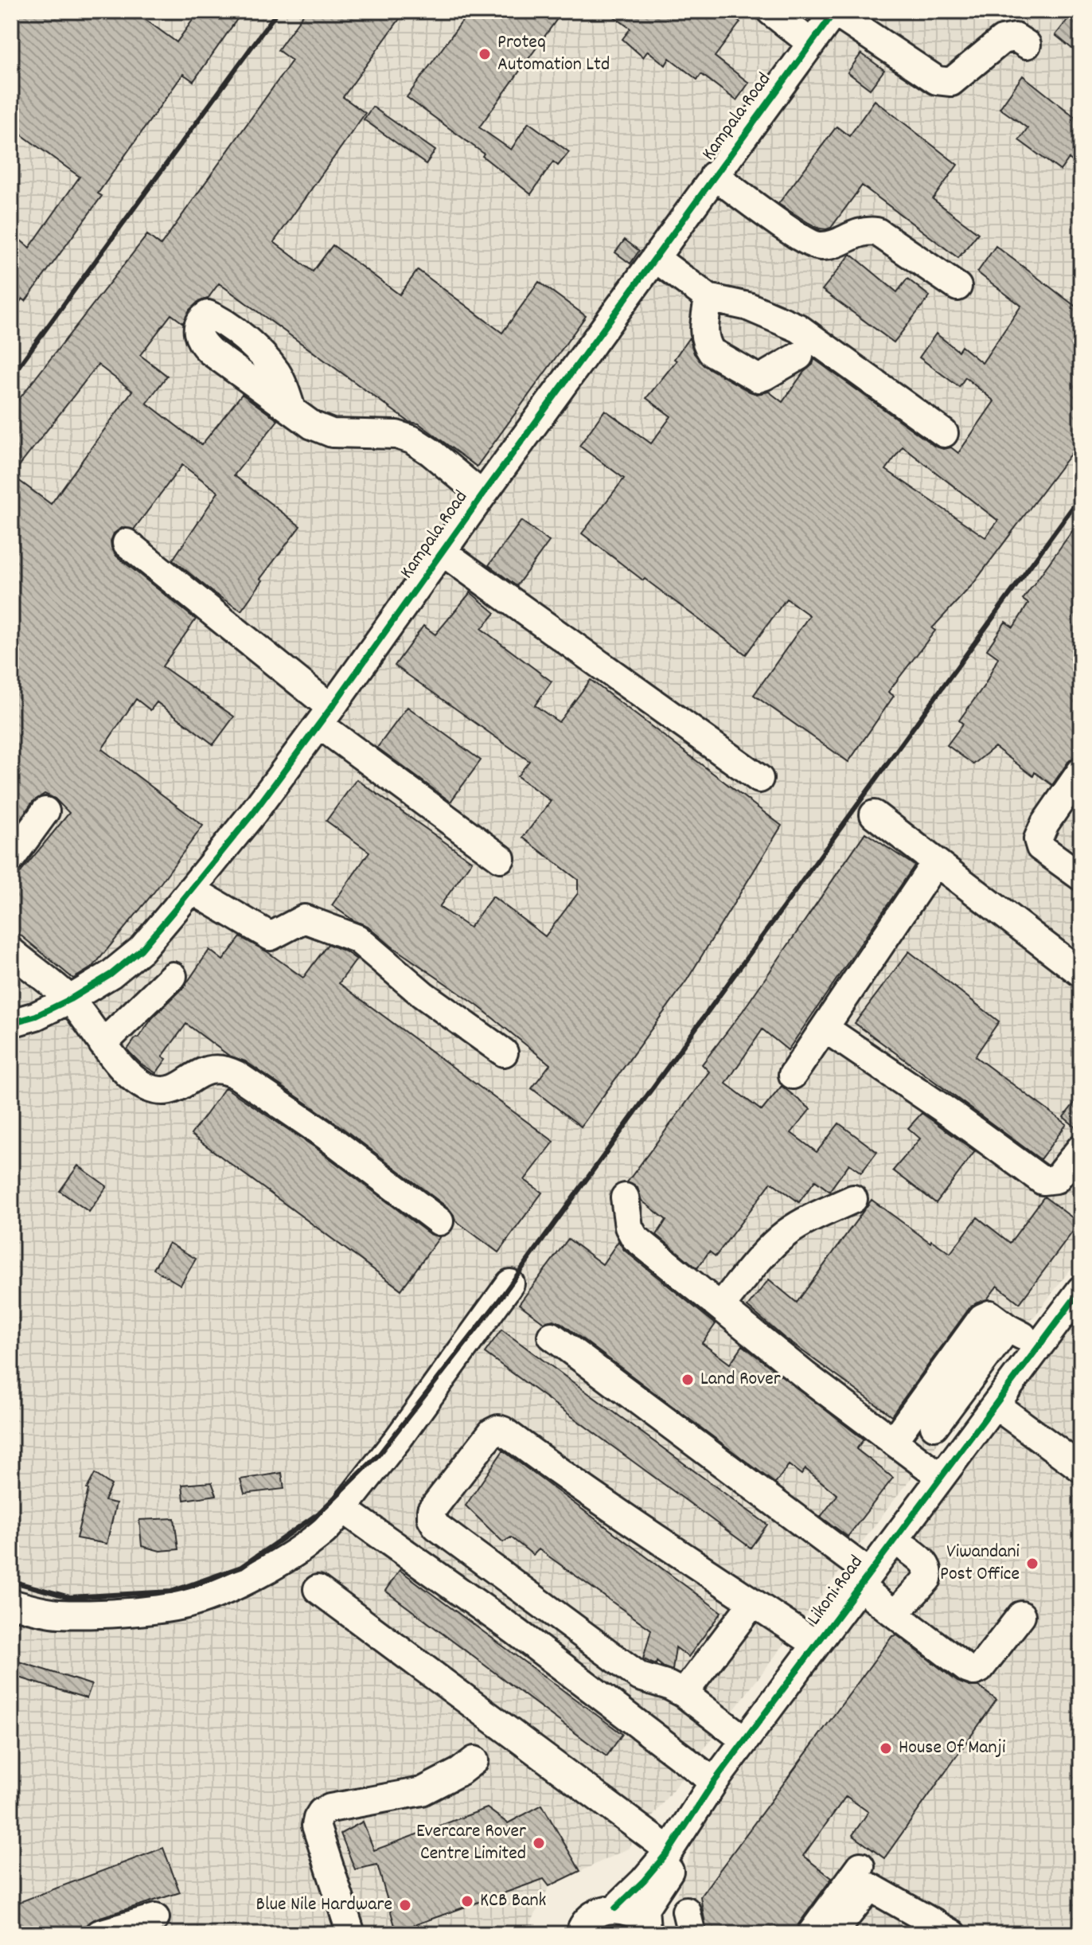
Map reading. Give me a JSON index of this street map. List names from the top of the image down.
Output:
{
  "streets": {
    "street": ["Kampala Road", "Likoni Road"]
  },
  "places": [
    "Proteq Automation Ltd",
    "Land Rover",
    "Viwandani Post Office",
    "House Of Manji",
    "Evercare Rover Centre Limited",
    "KCB Bank",
    "Blue Nile Hardware"
  ]
}
